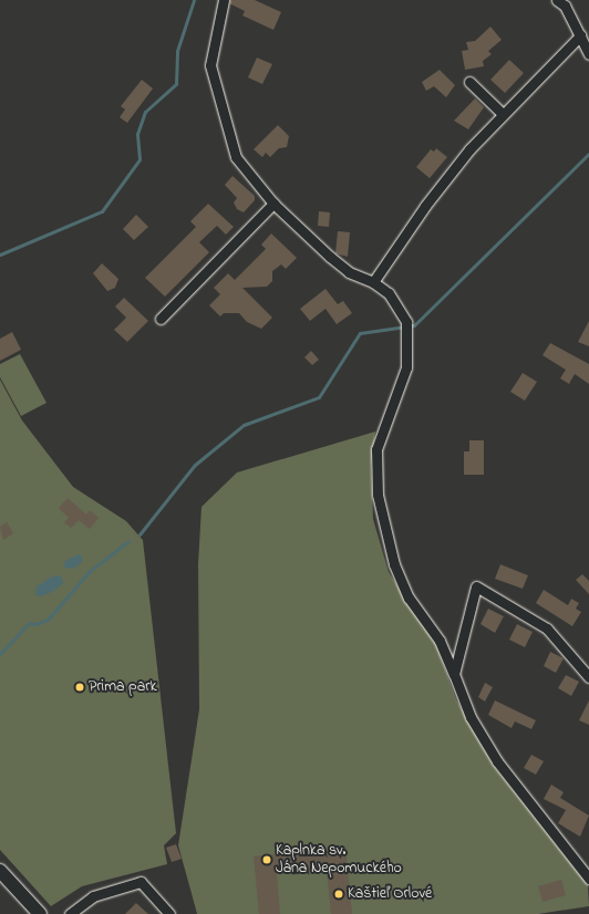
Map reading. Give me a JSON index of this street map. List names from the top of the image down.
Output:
{
  "places": ["Prima park", "Kaplnka sv. Jána Nepomuckého", "Kaštieľ Orlové"]
}
